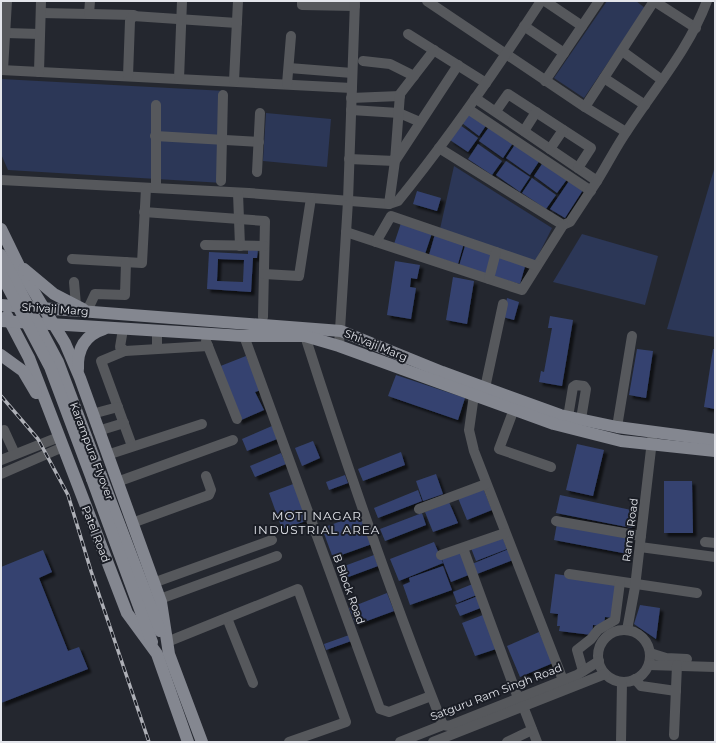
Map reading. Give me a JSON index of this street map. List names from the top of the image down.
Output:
{
  "streets": {
    "main road": ["Shivaji Marg", "Karampura Flyover", "Patel Road"],
    "street": ["Rama Road", "B Block Road", "Satguru Ram Singh Road"]
  },
  "crossings": [
    ["Shivaji Marg", "Rama Road"],
    ["Shivaji Marg", "Patel Road"],
    ["Shivaji Marg", "B Block Road"],
    ["Karampura Flyover", "Patel Road"],
    ["Rama Road", "Satguru Ram Singh Road"]
  ],
  "districts": ["MOTI NAGAR INDUSTRIAL AREA"]
}
